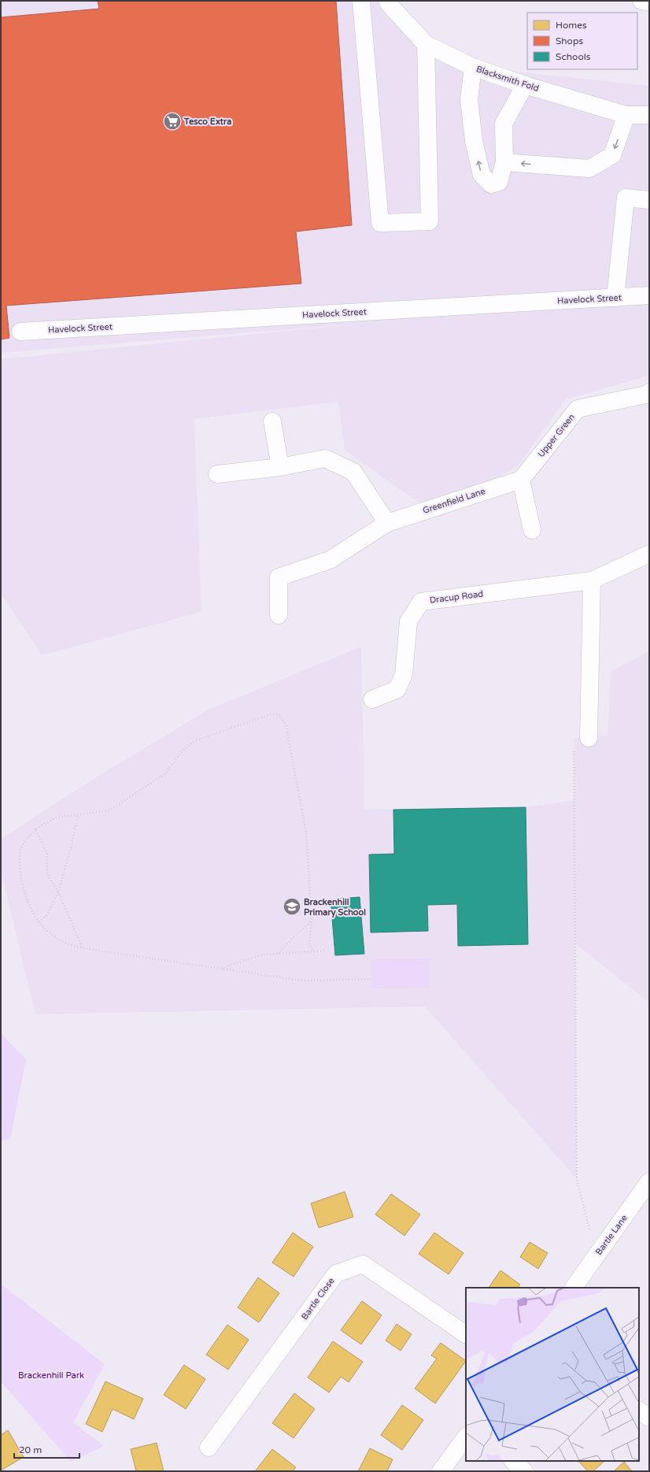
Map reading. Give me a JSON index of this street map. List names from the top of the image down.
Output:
{
  "streets": {
    "street": [
      "Blacksmith Fold",
      "Havelock Street",
      "Upper Green",
      "Greenfield Lane",
      "Dracup Road",
      "Bartle Lane",
      "Bartle Close"
    ]
  },
  "crossings": [
    ["Upper Green", "Greenfield Lane"]
  ],
  "parks": ["Brackenhill Park"],
  "places": {
    "supermarket": ["Tesco Extra"],
    "school or university": ["Brackenhill Primary School"]
  },
  "legend": ["Homes", "Shops", "Schools"],
  "scale_bar": "20 m"
}
